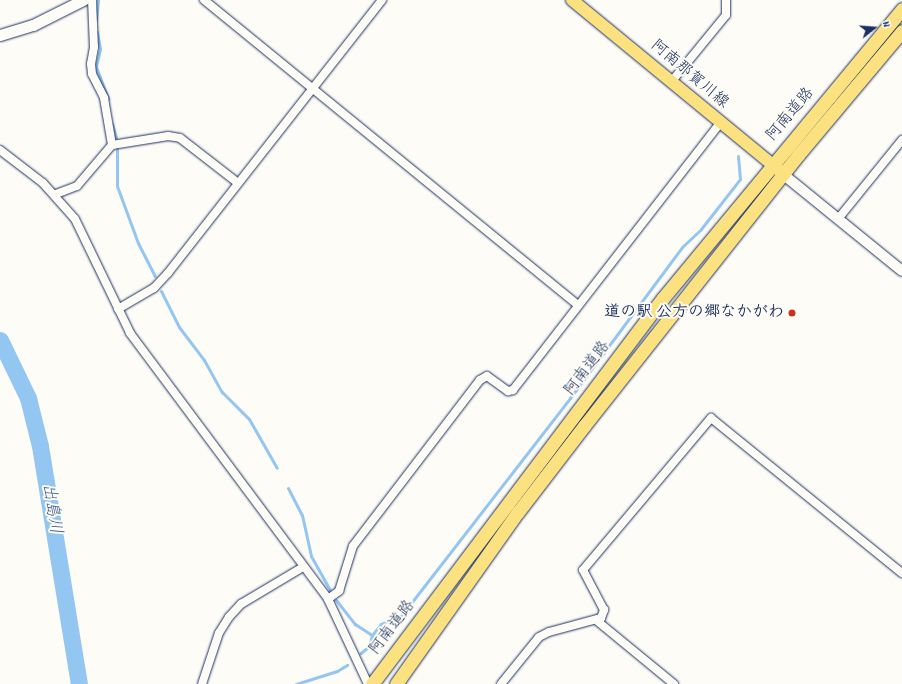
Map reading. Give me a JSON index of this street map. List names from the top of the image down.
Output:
{
  "streets": {
    "highway": ["阿南道路"],
    "main road": ["阿南那賀川線"]
  },
  "crossings": [
    ["阿南那賀川線", "阿南道路"]
  ],
  "water": ["出島川"],
  "places": ["道の駅 公方の郷なかがわ"],
  "north": "right"
}
